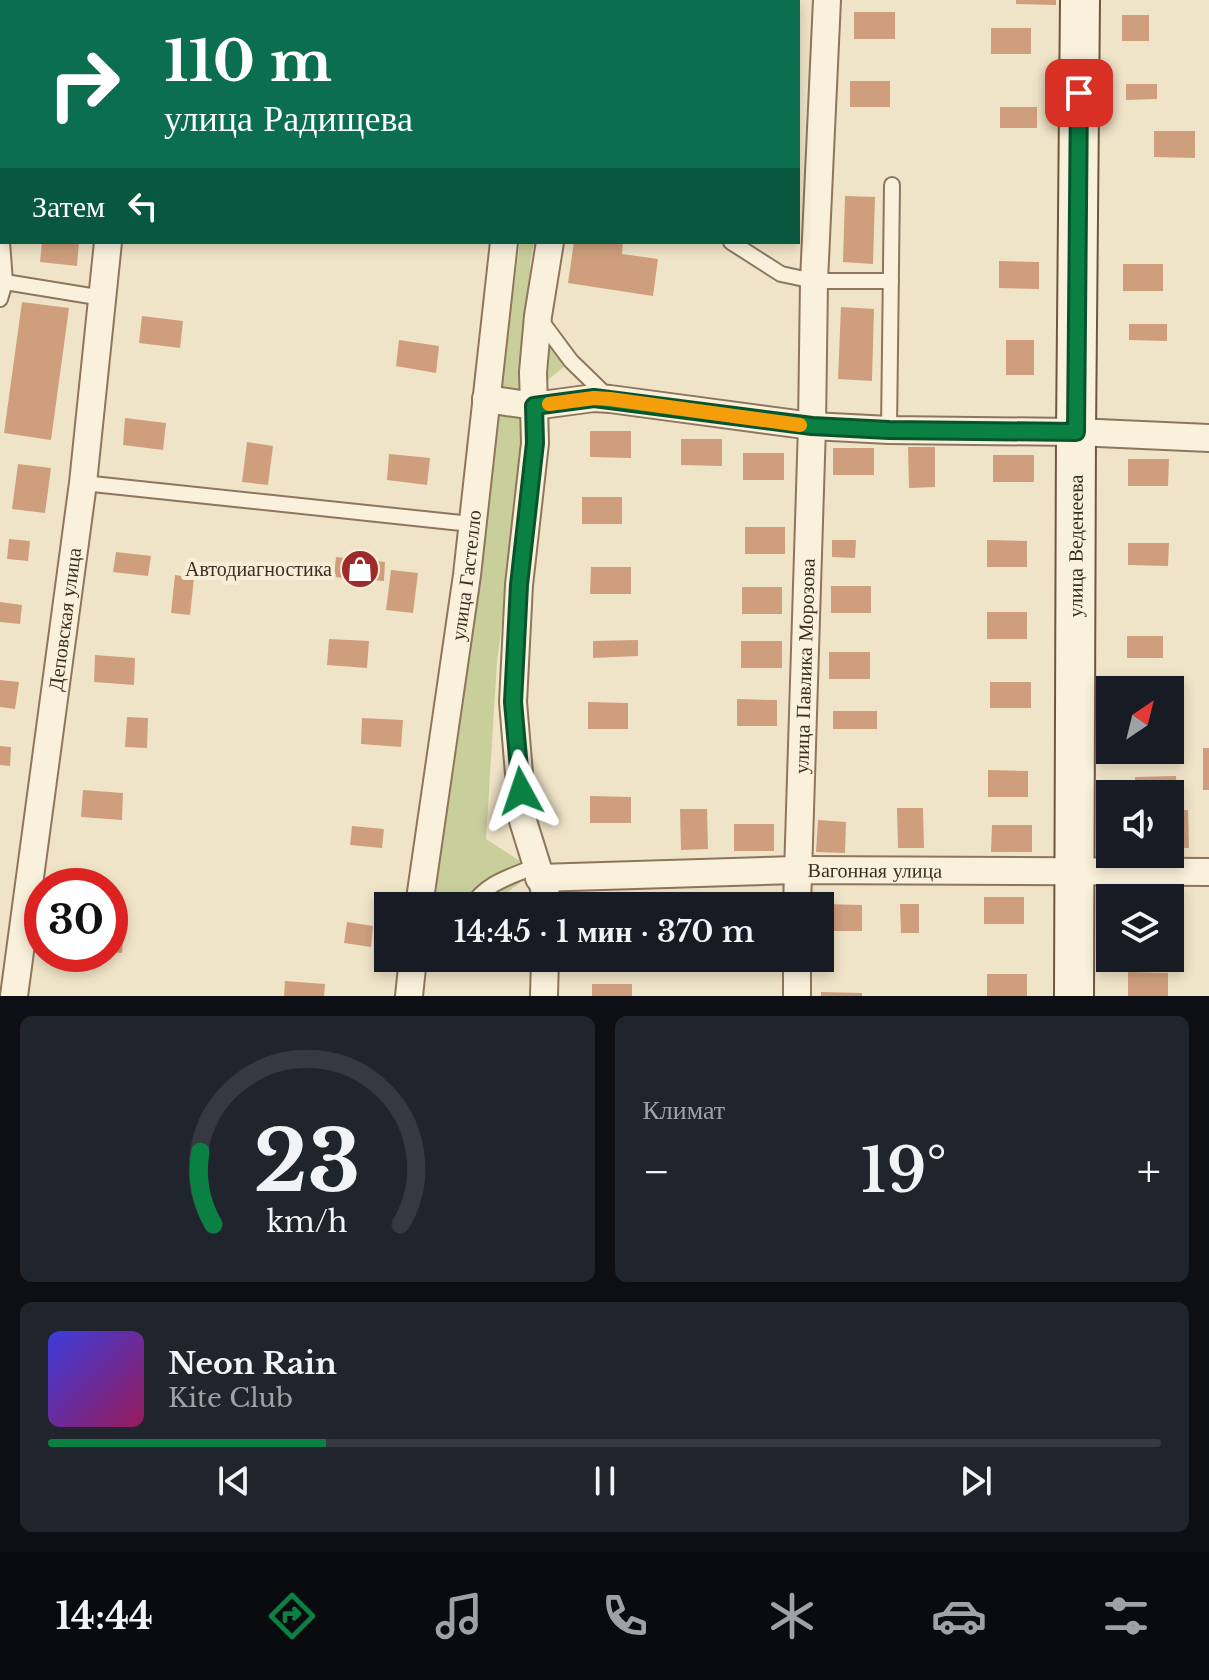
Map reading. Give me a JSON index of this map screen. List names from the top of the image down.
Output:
{
  "streets": {
    "street": [
      "улица Веденеева",
      "улица Гастелло",
      "Деповская улица",
      "улица Павлика Морозова",
      "Вагонная улица"
    ]
  },
  "crossings": [
    ["улица Веденеева", "Вагонная улица"],
    ["улица Павлика Морозова", "Вагонная улица"]
  ],
  "places": {
    "shop": ["Автодиагностика"]
  },
  "north": "top right",
  "page": {
    "turn": ["110 m", "улица Радищева"],
    "then": "Затем",
    "limit": "30",
    "trip": "14:45 · 1 мин · 370 m",
    "tile": "Климат",
    "heat": ["−", "19°", "+"],
    "song": ["Neon Rain", "Kite Club"],
    "tabs": "14:44",
    "gauge": ["23", "km/h"]
  }
}
